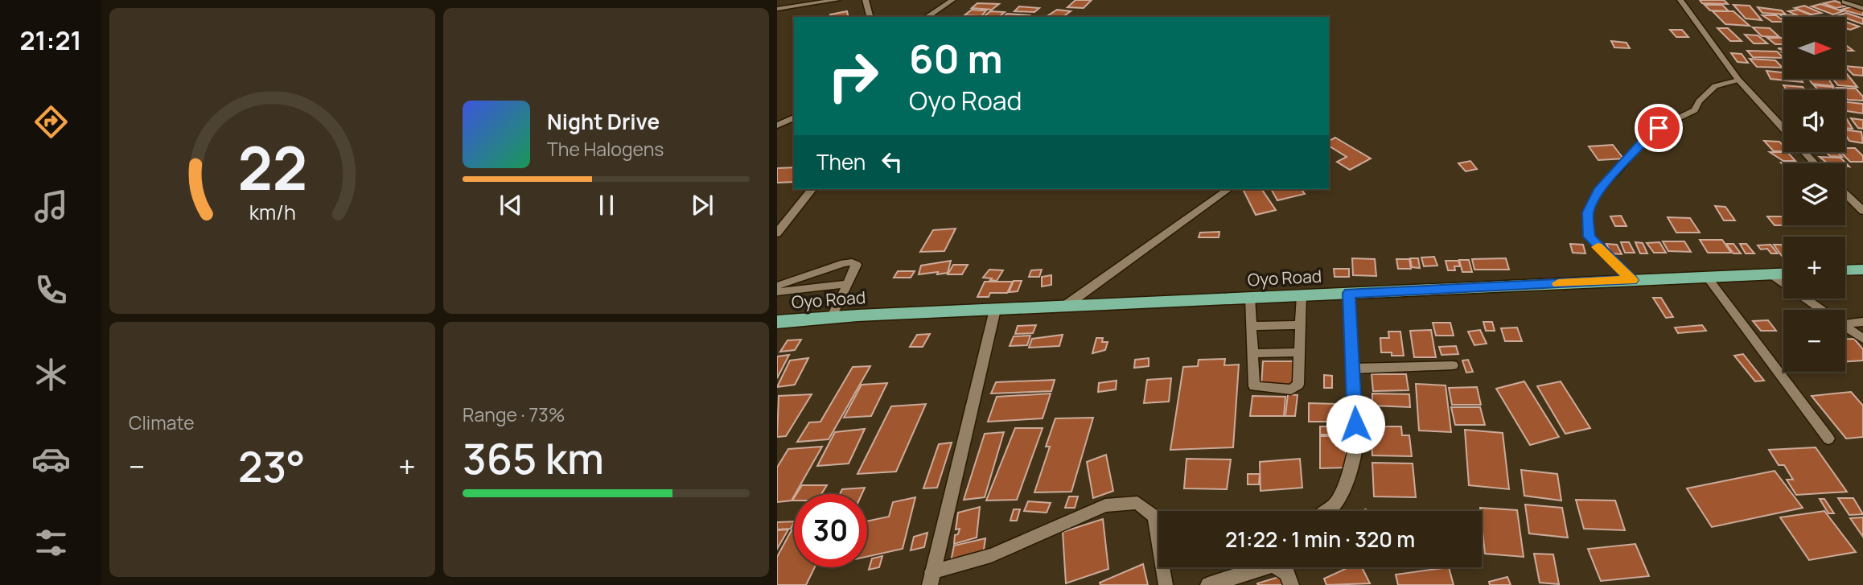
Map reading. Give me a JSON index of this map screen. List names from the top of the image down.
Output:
{
  "streets": {
    "highway": ["Oyo Road"]
  },
  "north": "right",
  "page": {
    "tabs": "21:21",
    "map_buttons": ["+", "−"],
    "turn": ["60 m", "Oyo Road"],
    "song": ["Night Drive", "The Halogens"],
    "then": "Then",
    "tile": [
      "Climate",
      ["Range · 73%", "365 km"]
    ],
    "heat": ["−", "23°", "+"],
    "limit": "30",
    "trip": "21:22 · 1 min · 320 m",
    "gauge": ["22", "km/h"]
  }
}
